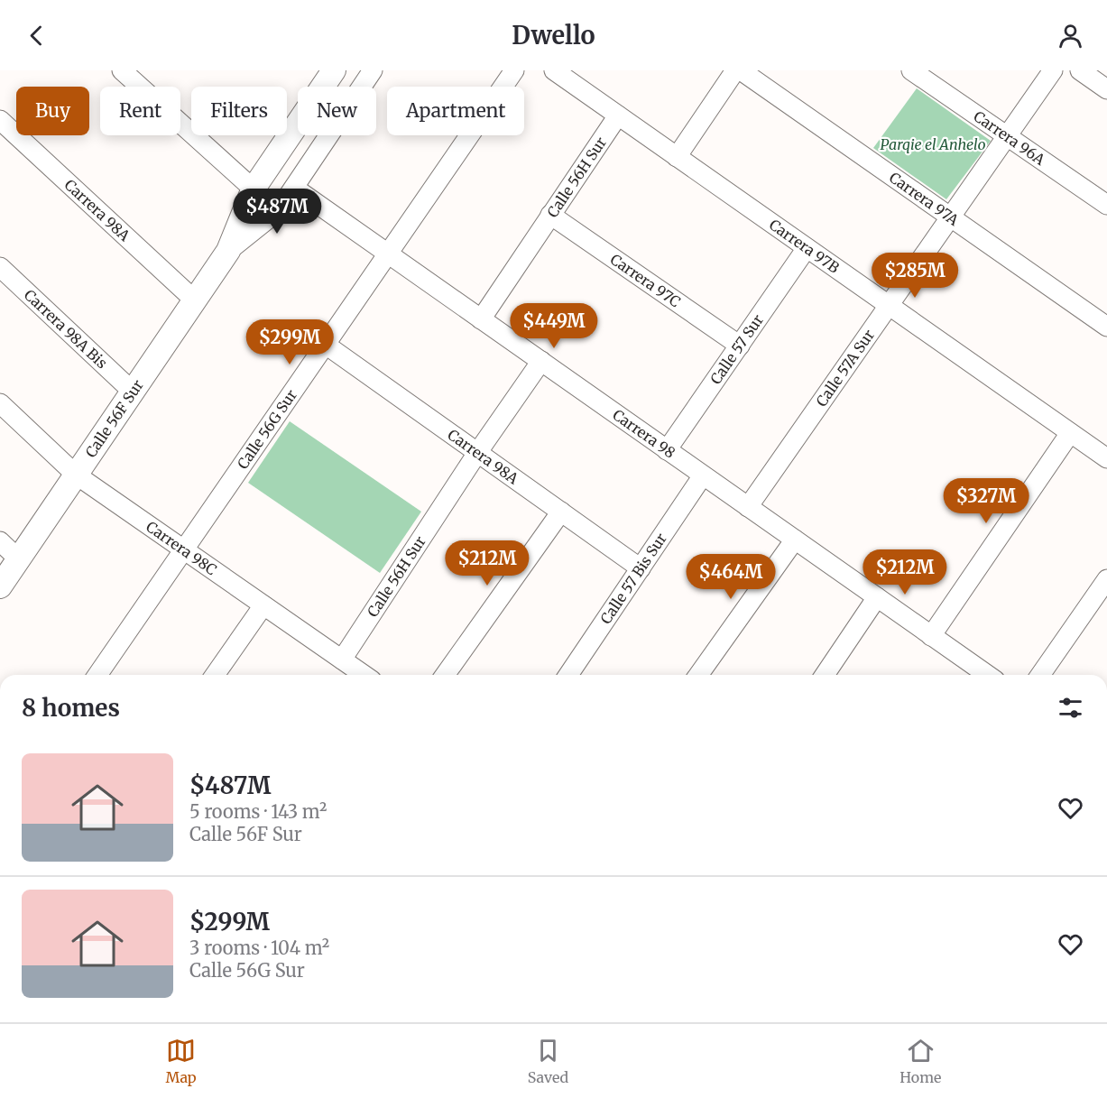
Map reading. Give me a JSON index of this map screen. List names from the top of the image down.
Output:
{
  "streets": {
    "street": [
      "Carrera 96A",
      "Calle 56H Sur",
      "Carrera 97A",
      "Carrera 98A",
      "Carrera 97B",
      "Carrera 97C",
      "Carrera 98A Bis",
      "Calle 57 Sur",
      "Calle 57A Sur",
      "Calle 56F Sur",
      "Calle 56G Sur",
      "Carrera 98",
      "Carrera 98C",
      "Calle 57 Bis Sur"
    ]
  },
  "crossings": [
    ["Carrera 96A", "Calle 57A Sur"],
    ["Calle 56H Sur", "Carrera 98A"],
    ["Calle 56H Sur", "Carrera 97B"],
    ["Calle 56H Sur", "Carrera 97C"],
    ["Calle 56H Sur", "Carrera 98"],
    ["Calle 56H Sur", "Carrera 98C"],
    ["Carrera 97A", "Calle 57A Sur"],
    ["Carrera 98A", "Calle 56F Sur"],
    ["Carrera 98A", "Calle 56G Sur"],
    ["Carrera 98A", "Calle 57 Bis Sur"],
    ["Carrera 97B", "Calle 57 Sur"],
    ["Carrera 97B", "Calle 57A Sur"],
    ["Carrera 97C", "Calle 57 Sur"],
    ["Carrera 98A Bis", "Calle 56F Sur"],
    ["Calle 57 Sur", "Carrera 98"],
    ["Calle 57A Sur", "Carrera 98"],
    ["Calle 56F Sur", "Carrera 98"],
    ["Calle 56F Sur", "Carrera 98C"],
    ["Calle 56G Sur", "Carrera 98"],
    ["Calle 56G Sur", "Carrera 98C"],
    ["Carrera 98", "Calle 57 Bis Sur"]
  ],
  "parks": ["Parqie el Anhelo"],
  "page": {
    "header": "Dwello",
    "chip": [
      "Buy",
      "Rent",
      "Filters",
      "New",
      "Apartment"
    ],
    "price": [
      "$487M",
      "$285M",
      "$449M",
      "$299M",
      "$327M",
      "$212M",
      "$212M",
      "$464M"
    ],
    "heading": "8 homes",
    "list": [
      {
        "name": "$487M",
        "note": "5 rooms · 143 m² · Calle 56F Sur"
      },
      {
        "name": "$299M",
        "note": "3 rooms · 104 m² · Calle 56G Sur"
      }
    ],
    "tabs": ["Map", "Saved", "Home"]
  }
}
